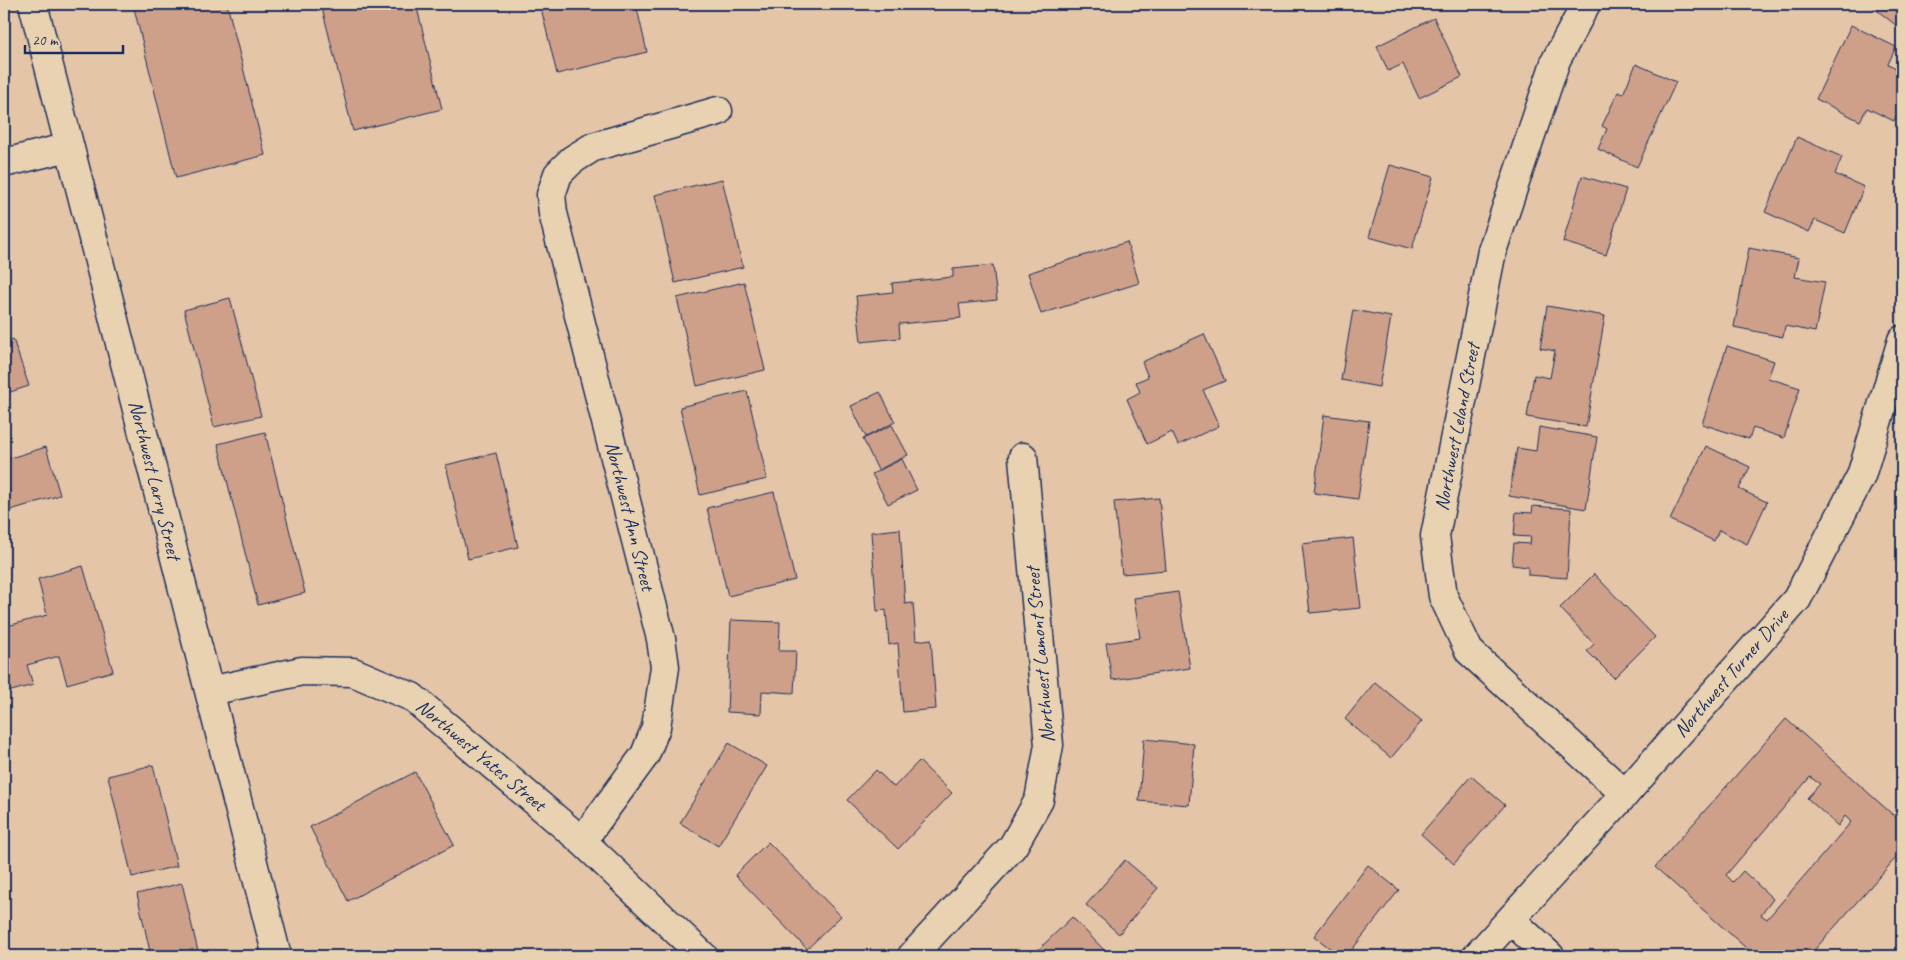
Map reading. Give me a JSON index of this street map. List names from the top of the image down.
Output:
{
  "streets": {
    "street": [
      "Northwest Leland Street",
      "Northwest Larry Street",
      "Northwest Ann Street",
      "Northwest Lamont Street",
      "Northwest Turner Drive",
      "Northwest Yates Street"
    ]
  },
  "crossings": [
    ["Northwest Leland Street", "Northwest Turner Drive"],
    ["Northwest Larry Street", "Northwest Yates Street"],
    ["Northwest Ann Street", "Northwest Yates Street"]
  ],
  "scale_bar": "20 m"
}
